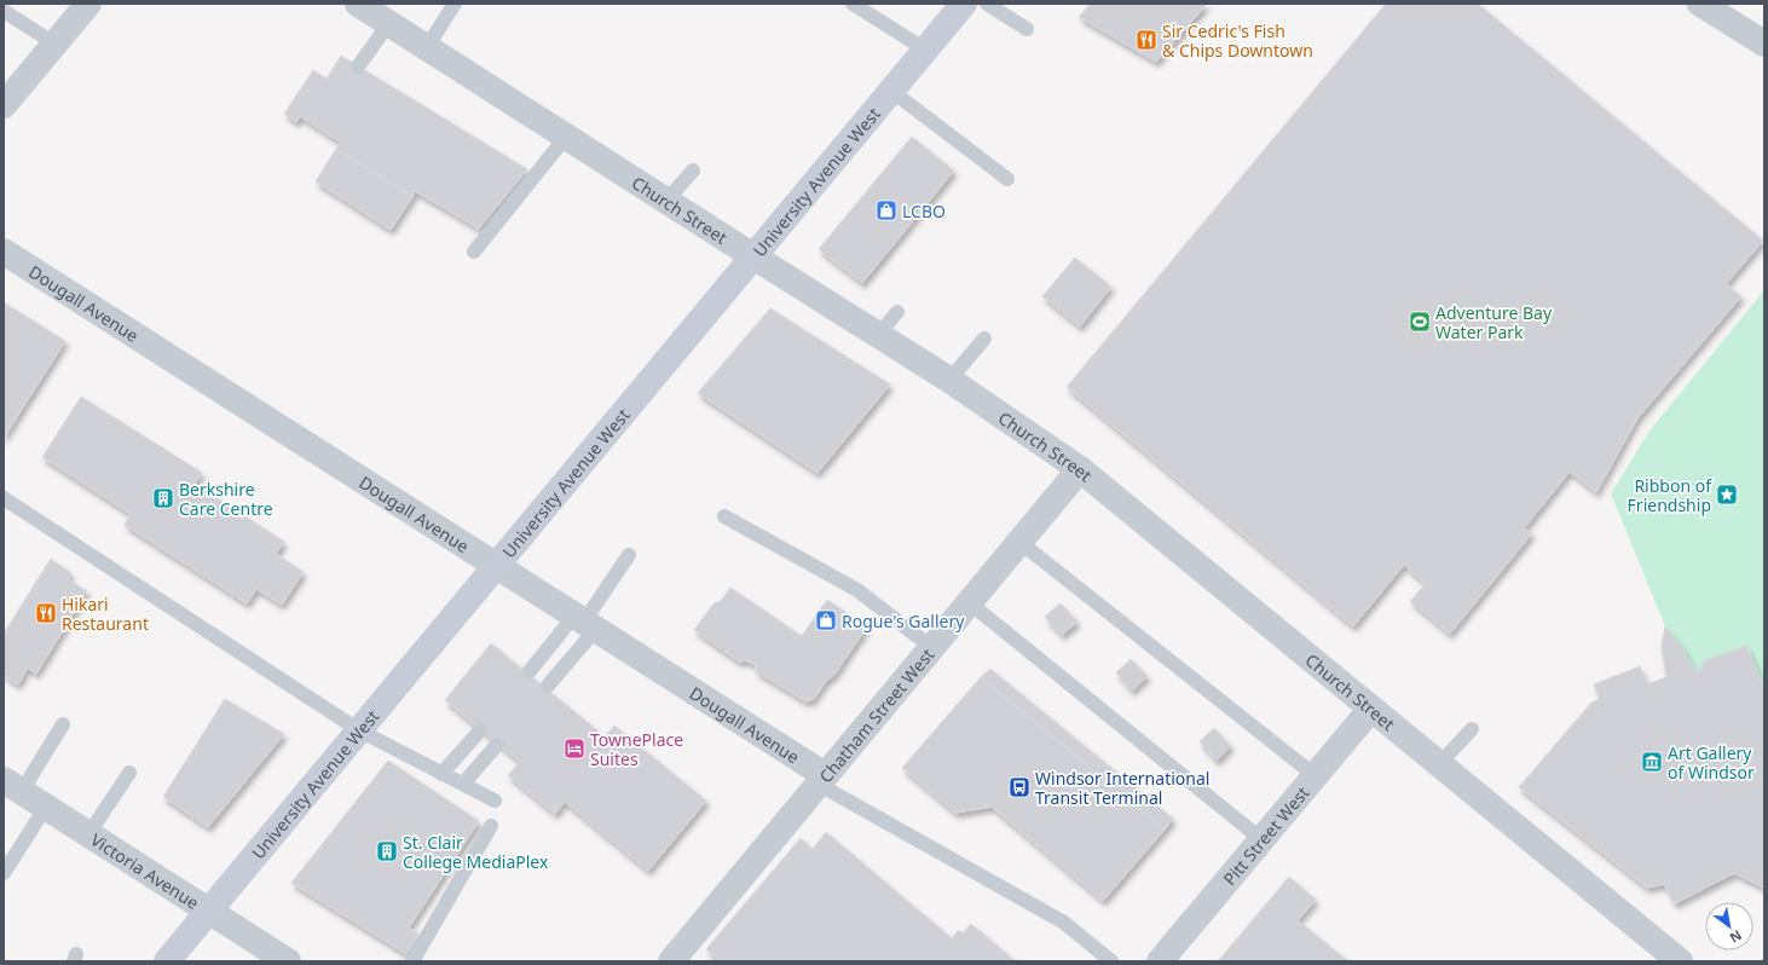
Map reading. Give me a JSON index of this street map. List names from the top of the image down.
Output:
{
  "streets": {
    "main road": ["University Avenue West"],
    "street": [
      "Church Street",
      "Dougall Avenue",
      "Chatham Street West",
      "Pitt Street West",
      "Victoria Avenue"
    ]
  },
  "crossings": [
    ["University Avenue West", "Church Street"],
    ["University Avenue West", "Dougall Avenue"],
    ["University Avenue West", "Victoria Avenue"],
    ["Church Street", "Chatham Street West"],
    ["Church Street", "Pitt Street West"],
    ["Dougall Avenue", "Chatham Street West"]
  ],
  "places": {
    "restaurant": ["Sir Cedric's Fish & Chips Downtown", "Hikari Restaurant"],
    "shop": ["LCBO", "Rogue's Gallery"],
    "sports": ["Adventure Bay Water Park"],
    "place": ["Ribbon of Friendship"],
    "building": ["Berkshire Care Centre", "St. Clair College MediaPlex"],
    "hotel": ["TownePlace Suites"],
    "museum": ["Art Gallery of Windsor"],
    "bus stop": ["Windsor International Transit Terminal"]
  },
  "north": "bottom right"
}
